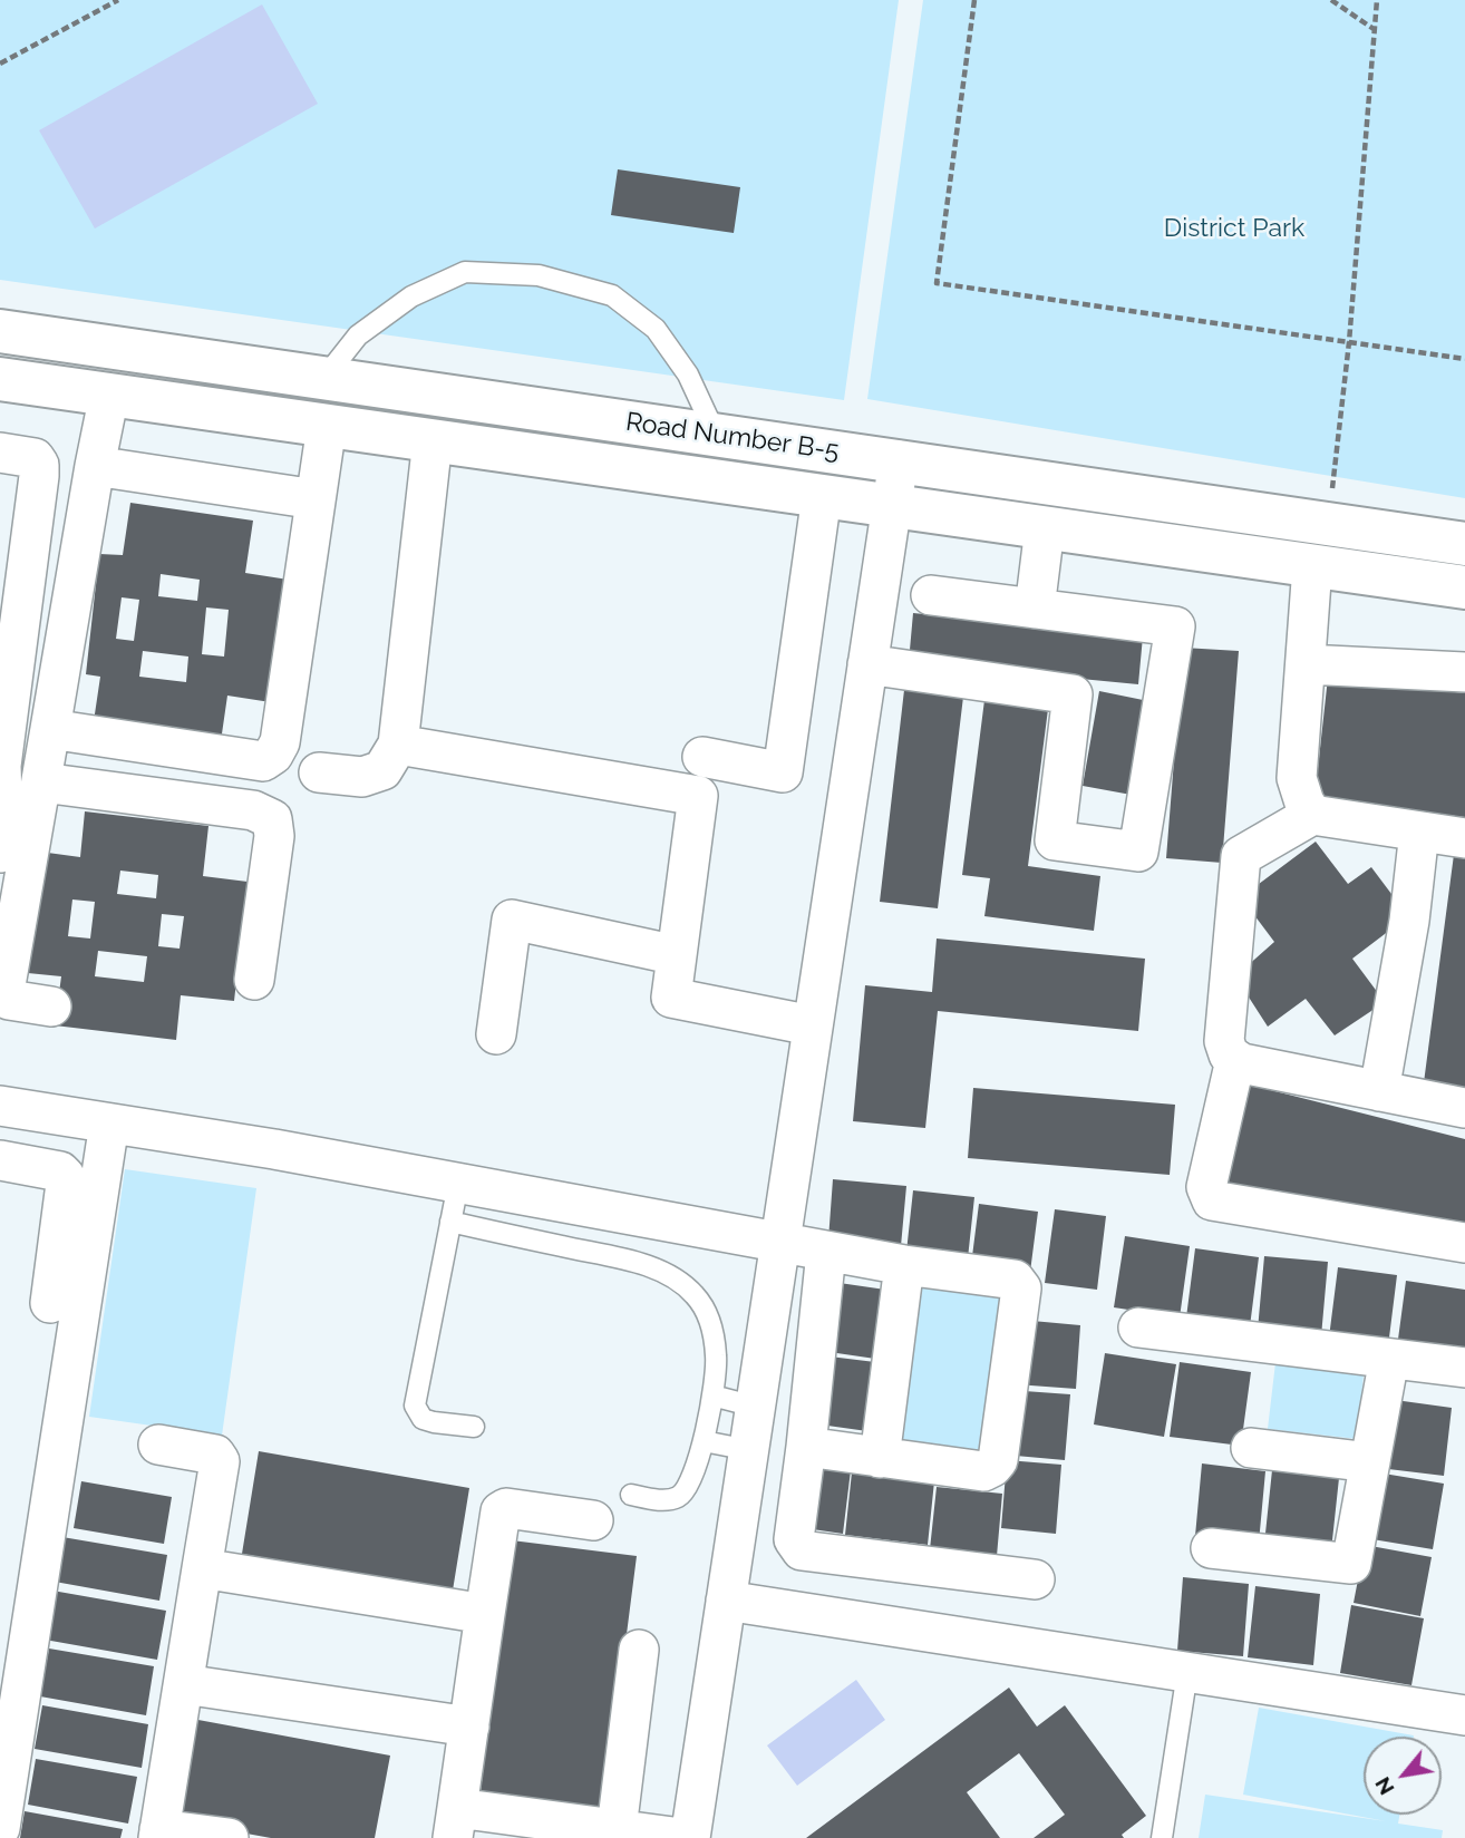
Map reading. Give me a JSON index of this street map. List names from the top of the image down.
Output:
{
  "streets": {
    "street": ["Road Number B-5"]
  },
  "parks": ["District Park"],
  "north": "bottom left"
}
